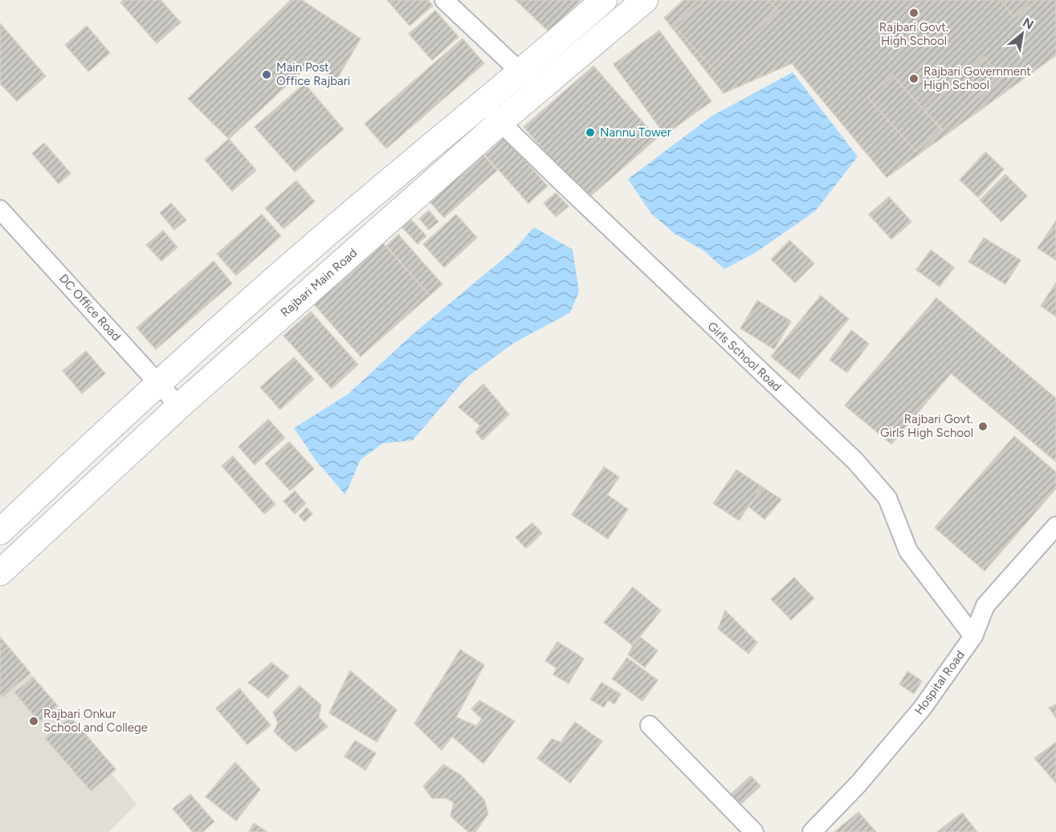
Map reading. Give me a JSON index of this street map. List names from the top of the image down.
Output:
{
  "streets": {
    "street": [
      "Rajbari Main Road",
      "DC Office Road",
      "Girls School Road",
      "Hospital Road"
    ]
  },
  "crossings": [
    ["Rajbari Main Road", "DC Office Road"],
    ["Rajbari Main Road", "Girls School Road"],
    ["Girls School Road", "Hospital Road"]
  ],
  "places": [
    "Rajbari Govt. High School",
    "Main Post Office Rajbari",
    "Rajbari Government High School",
    "Nannu Tower",
    "Rajbari Govt. Girls High School",
    "Rajbari Onkur School and College"
  ],
  "north": "top right"
}
